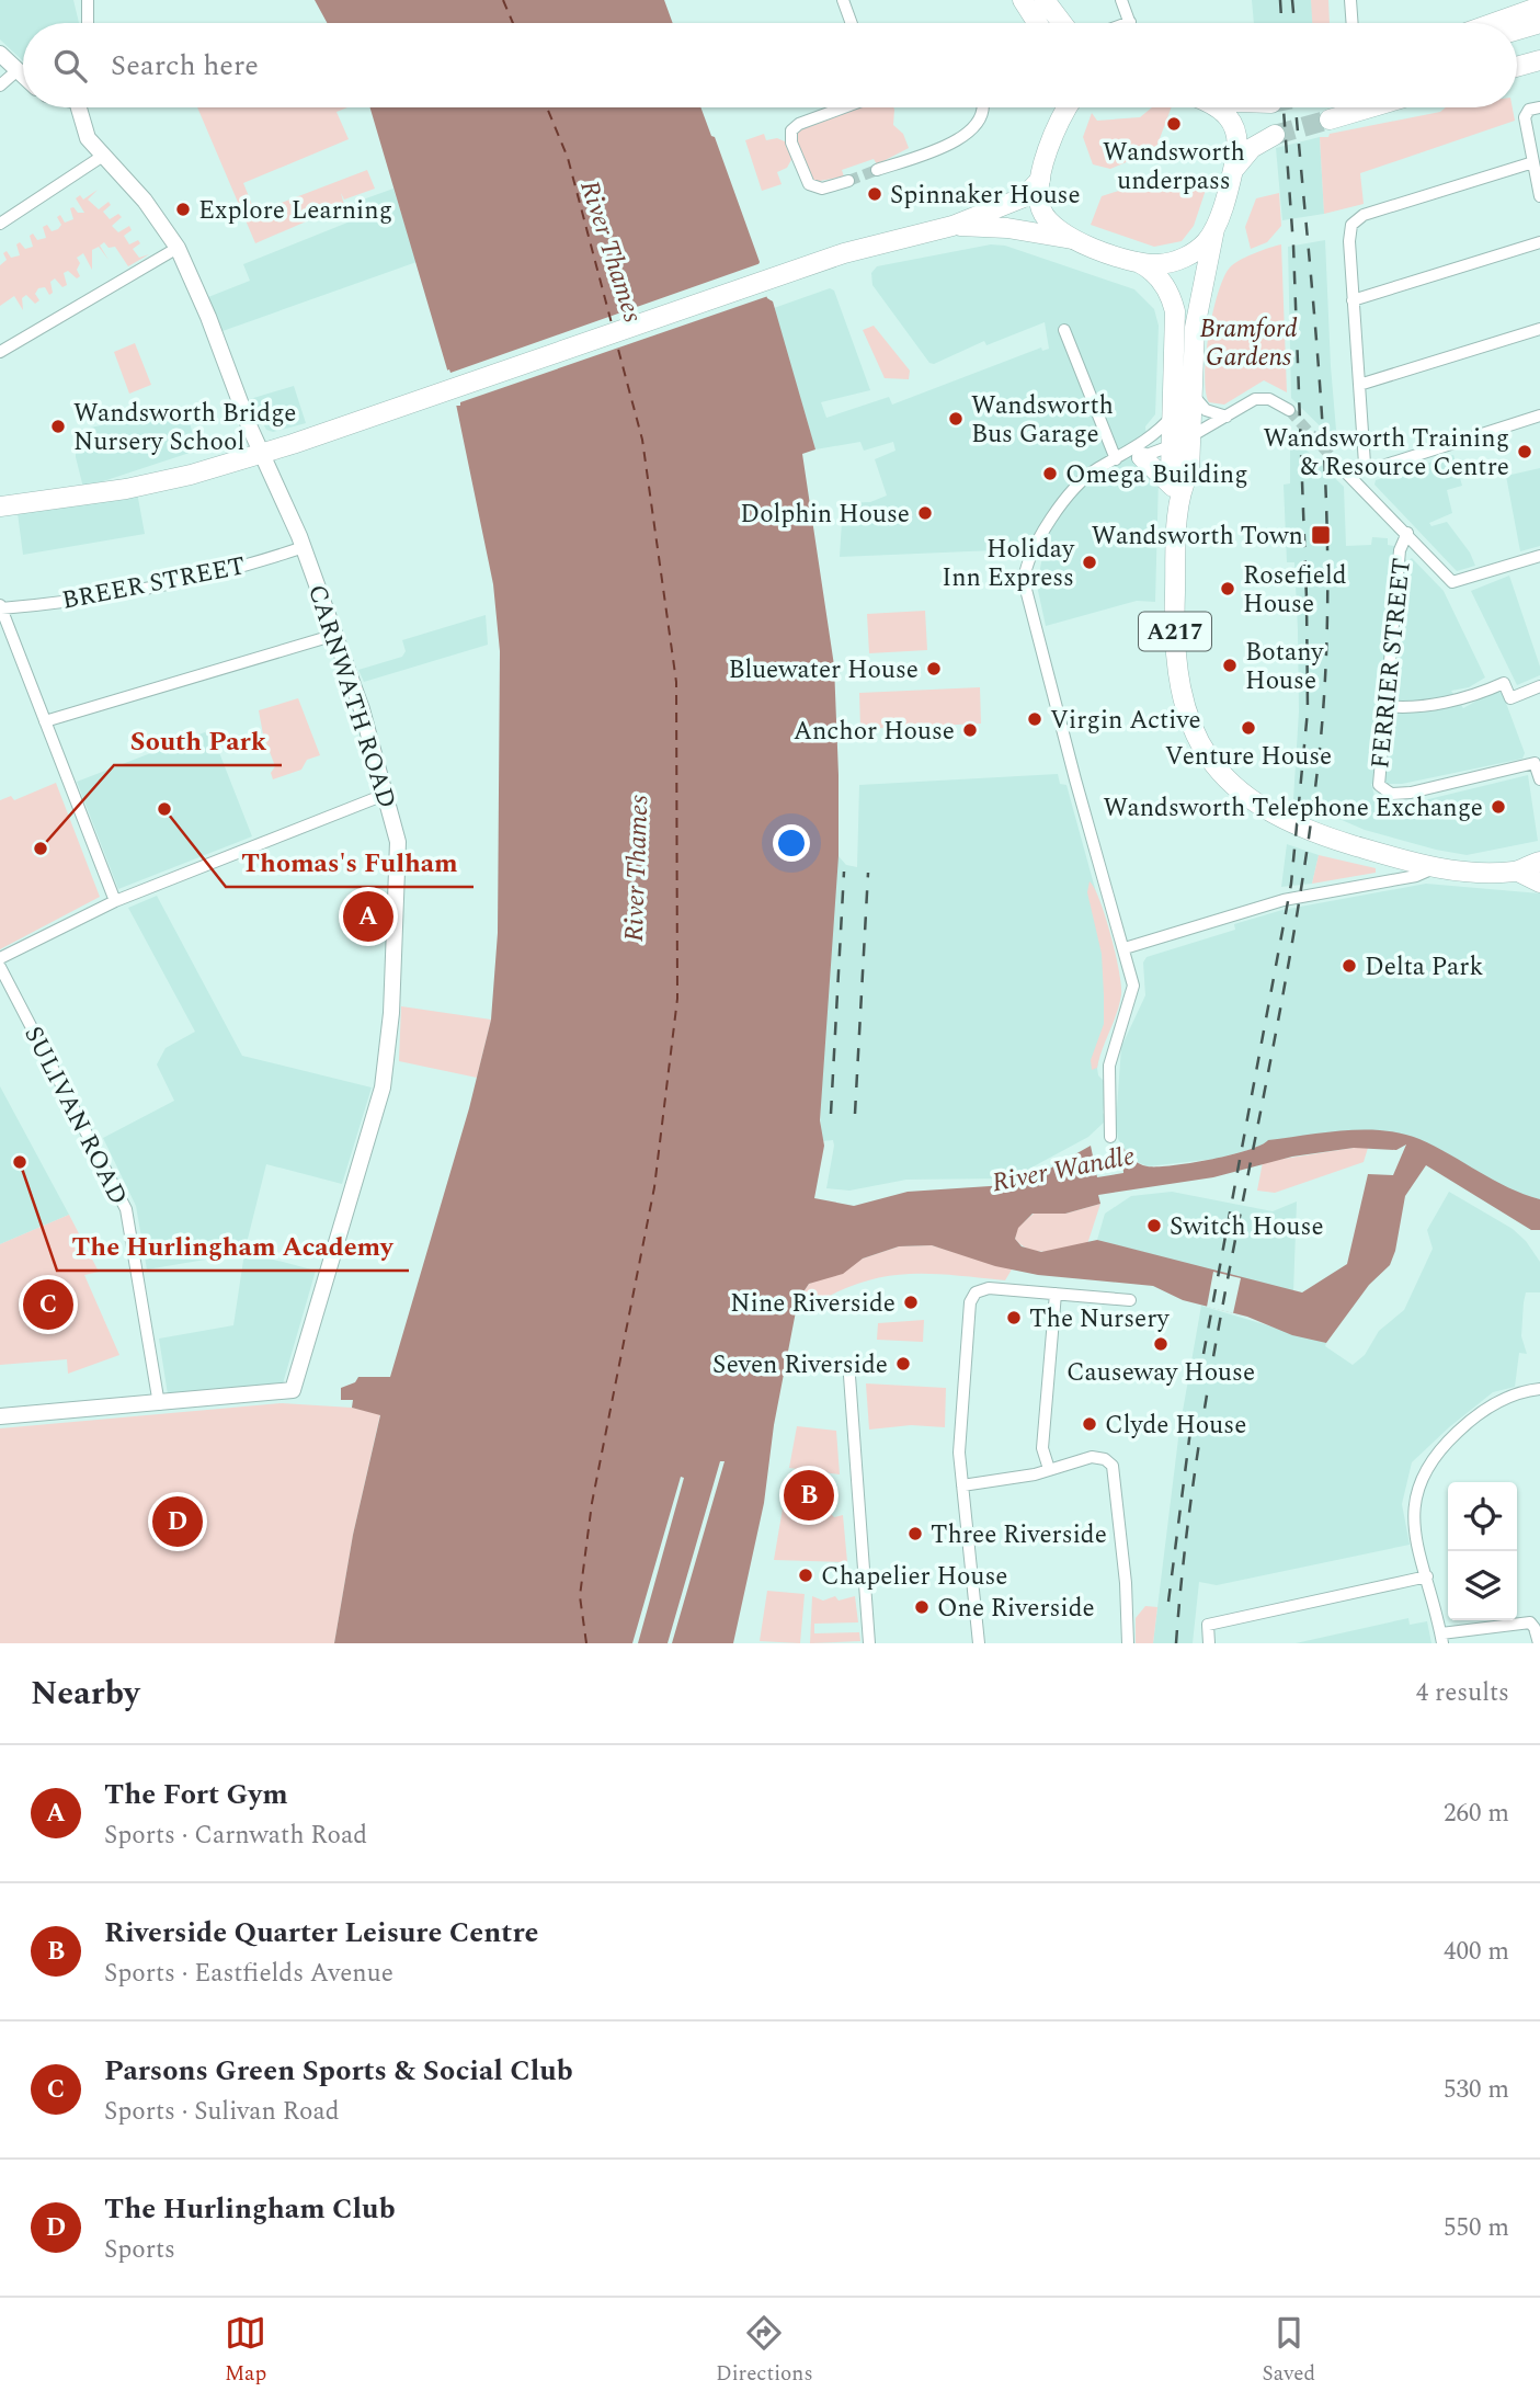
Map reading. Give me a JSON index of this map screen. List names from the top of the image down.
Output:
{
  "streets": {
    "main road": ["A217"],
    "street": [
      "BREER STREET",
      "FERRIER STREET",
      "CARNWATH ROAD",
      "SULIVAN ROAD"
    ]
  },
  "crossings": [
    ["BREER STREET", "CARNWATH ROAD"],
    ["A217", "CARNWATH ROAD"],
    ["CARNWATH ROAD", "SULIVAN ROAD"]
  ],
  "water": ["River Thames", "River Wandle"],
  "parks": ["Bramford Gardens"],
  "places": {
    "other": [
      "Wandsworth underpass",
      "Spinnaker House",
      "Explore Learning",
      "Wandsworth Bus Garage",
      "Wandsworth Bridge Nursery School",
      "Wandsworth Training & Resource Centre",
      "Omega Building",
      "Dolphin House",
      "Holiday Inn Express",
      "Rosefield House",
      "Botany House",
      "Bluewater House",
      "Virgin Active",
      "Venture House",
      "Anchor House",
      "Wandsworth Telephone Exchange",
      "Thomas's Fulham",
      "South Park",
      "Delta Park",
      "The Hurlingham Academy",
      "Switch House",
      "Nine Riverside",
      "The Nursery",
      "Causeway House",
      "Seven Riverside",
      "Clyde House",
      "Three Riverside",
      "Chapelier House",
      "One Riverside"
    ],
    "transit": ["Wandsworth Town"]
  },
  "page": {
    "search": "Search here",
    "pins": [
      "A",
      "C",
      "B",
      "D"
    ],
    "heading": ["Nearby", "4 results"],
    "list": [
      {
        "mark": "A",
        "name": "The Fort Gym",
        "note": "Sports · Carnwath Road",
        "value": "260 m"
      },
      {
        "mark": "B",
        "name": "Riverside Quarter Leisure Centre",
        "note": "Sports · Eastfields Avenue",
        "value": "400 m"
      },
      {
        "mark": "C",
        "name": "Parsons Green Sports & Social Club",
        "note": "Sports · Sulivan Road",
        "value": "530 m"
      },
      {
        "mark": "D",
        "name": "The Hurlingham Club",
        "note": "Sports",
        "value": "550 m"
      }
    ],
    "nav": ["Map", "Directions", "Saved"]
  }
}
